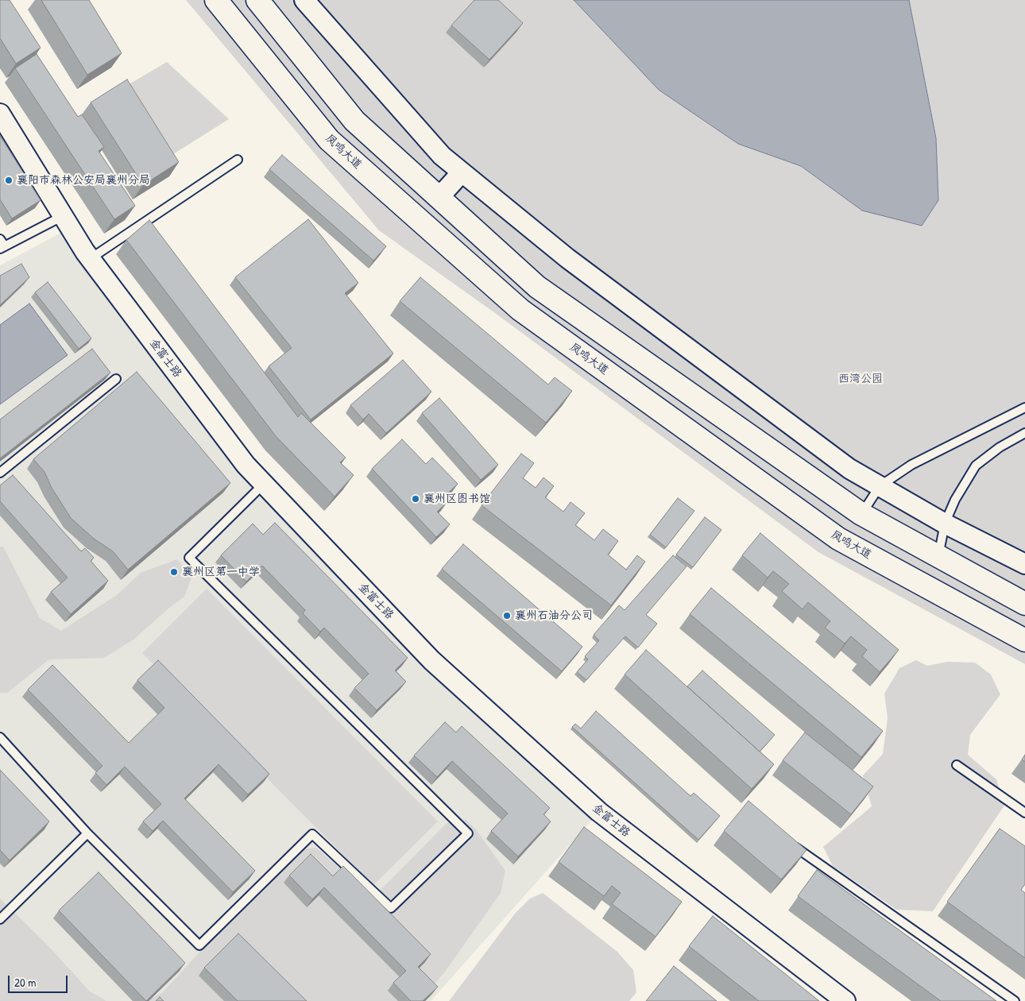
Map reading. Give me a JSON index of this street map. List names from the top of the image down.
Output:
{
  "streets": {
    "main road": ["凤鸣大道"],
    "street": ["金富士路"]
  },
  "parks": ["西湾公园"],
  "places": [
    "襄阳市森林公安局襄州分局",
    "襄州区图书馆",
    "襄州区第一中学",
    "襄州石油分公司"
  ],
  "scale_bar": "20 m"
}
